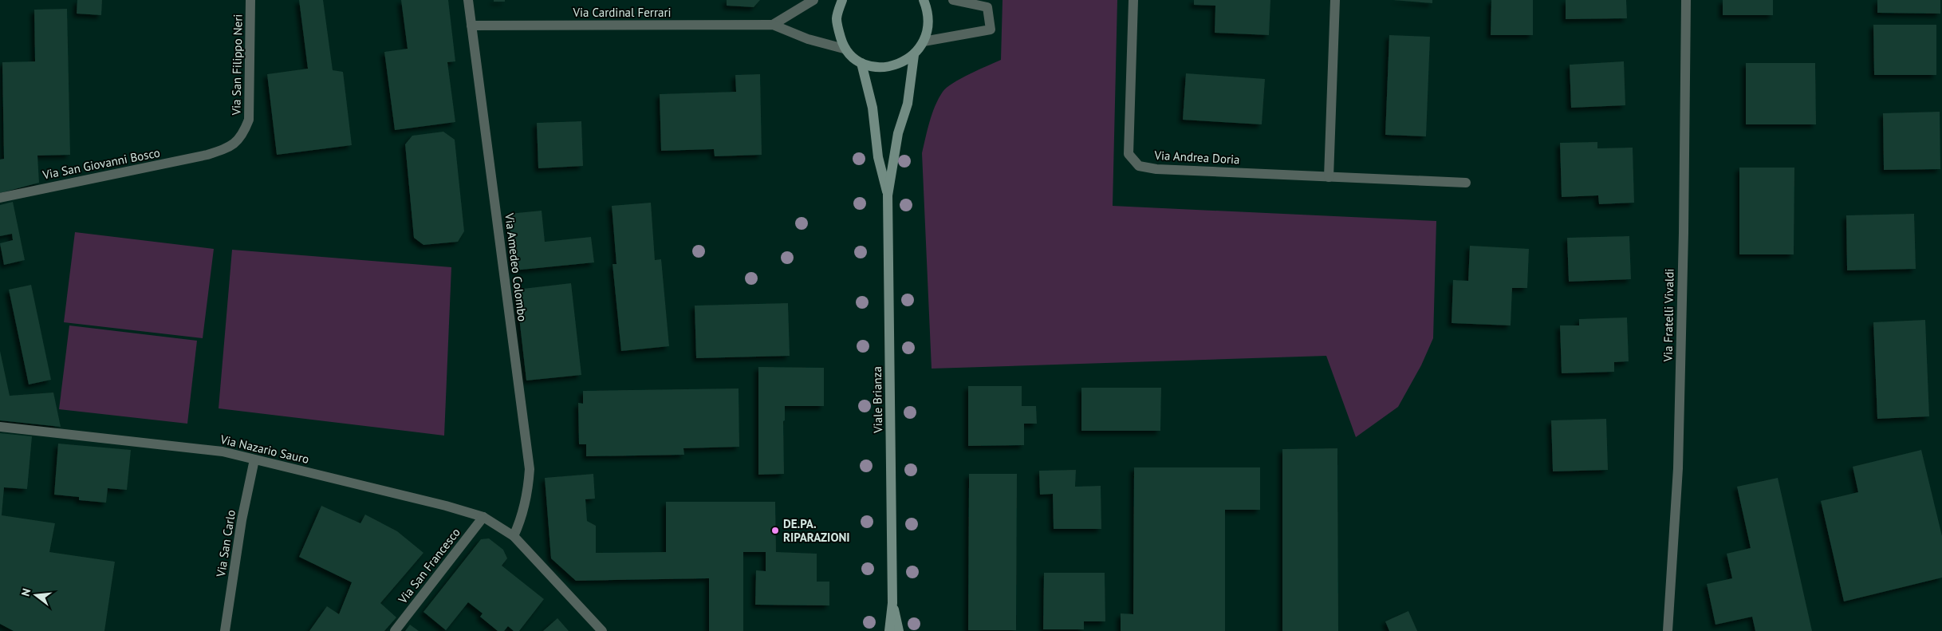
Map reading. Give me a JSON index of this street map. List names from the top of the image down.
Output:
{
  "streets": {
    "main road": ["Viale Brianza"],
    "street": [
      "Via Cardinal Ferrari",
      "Via San Filippo Neri",
      "Via Andrea Doria",
      "Via San Giovanni Bosco",
      "Via Amedeo Colombo",
      "Via Fratelli Vivaldi",
      "Via Nazario Sauro",
      "Via San Carlo",
      "Via San Francesco"
    ]
  },
  "crossings": [
    ["Via Cardinal Ferrari", "Via Amedeo Colombo"],
    ["Via Cardinal Ferrari", "Viale Brianza"],
    ["Via San Filippo Neri", "Via San Giovanni Bosco"],
    ["Via Amedeo Colombo", "Via Nazario Sauro"],
    ["Via Nazario Sauro", "Via San Carlo"],
    ["Via Nazario Sauro", "Via San Francesco"]
  ],
  "places": ["DE.PA. RIPARAZIONI"],
  "north": "left"
}
